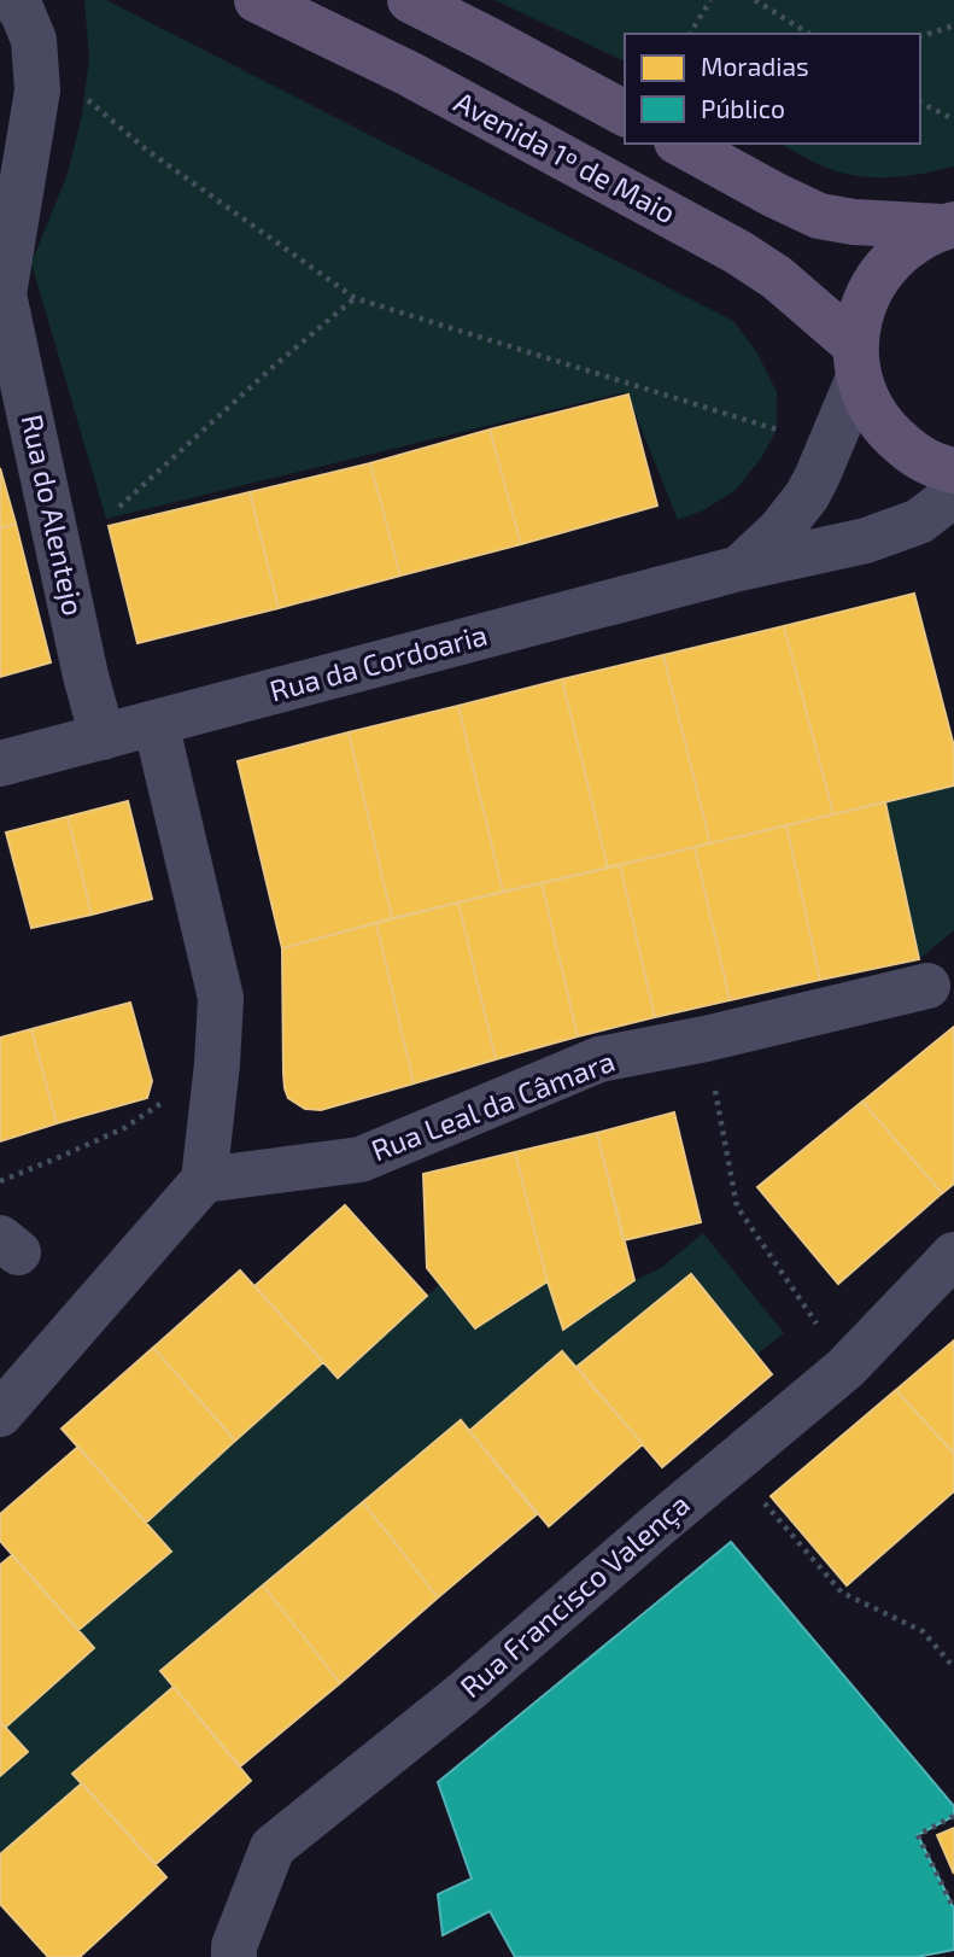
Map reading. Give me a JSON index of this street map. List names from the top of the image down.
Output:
{
  "streets": {
    "main road": ["Avenida 1º de Maio"],
    "street": [
      "Rua do Alentejo",
      "Rua da Cordoaria",
      "Rua Leal da Câmara",
      "Rua Francisco Valença"
    ]
  },
  "crossings": [
    ["Rua do Alentejo", "Rua da Cordoaria"]
  ],
  "legend": ["Moradias", "Público"]
}
